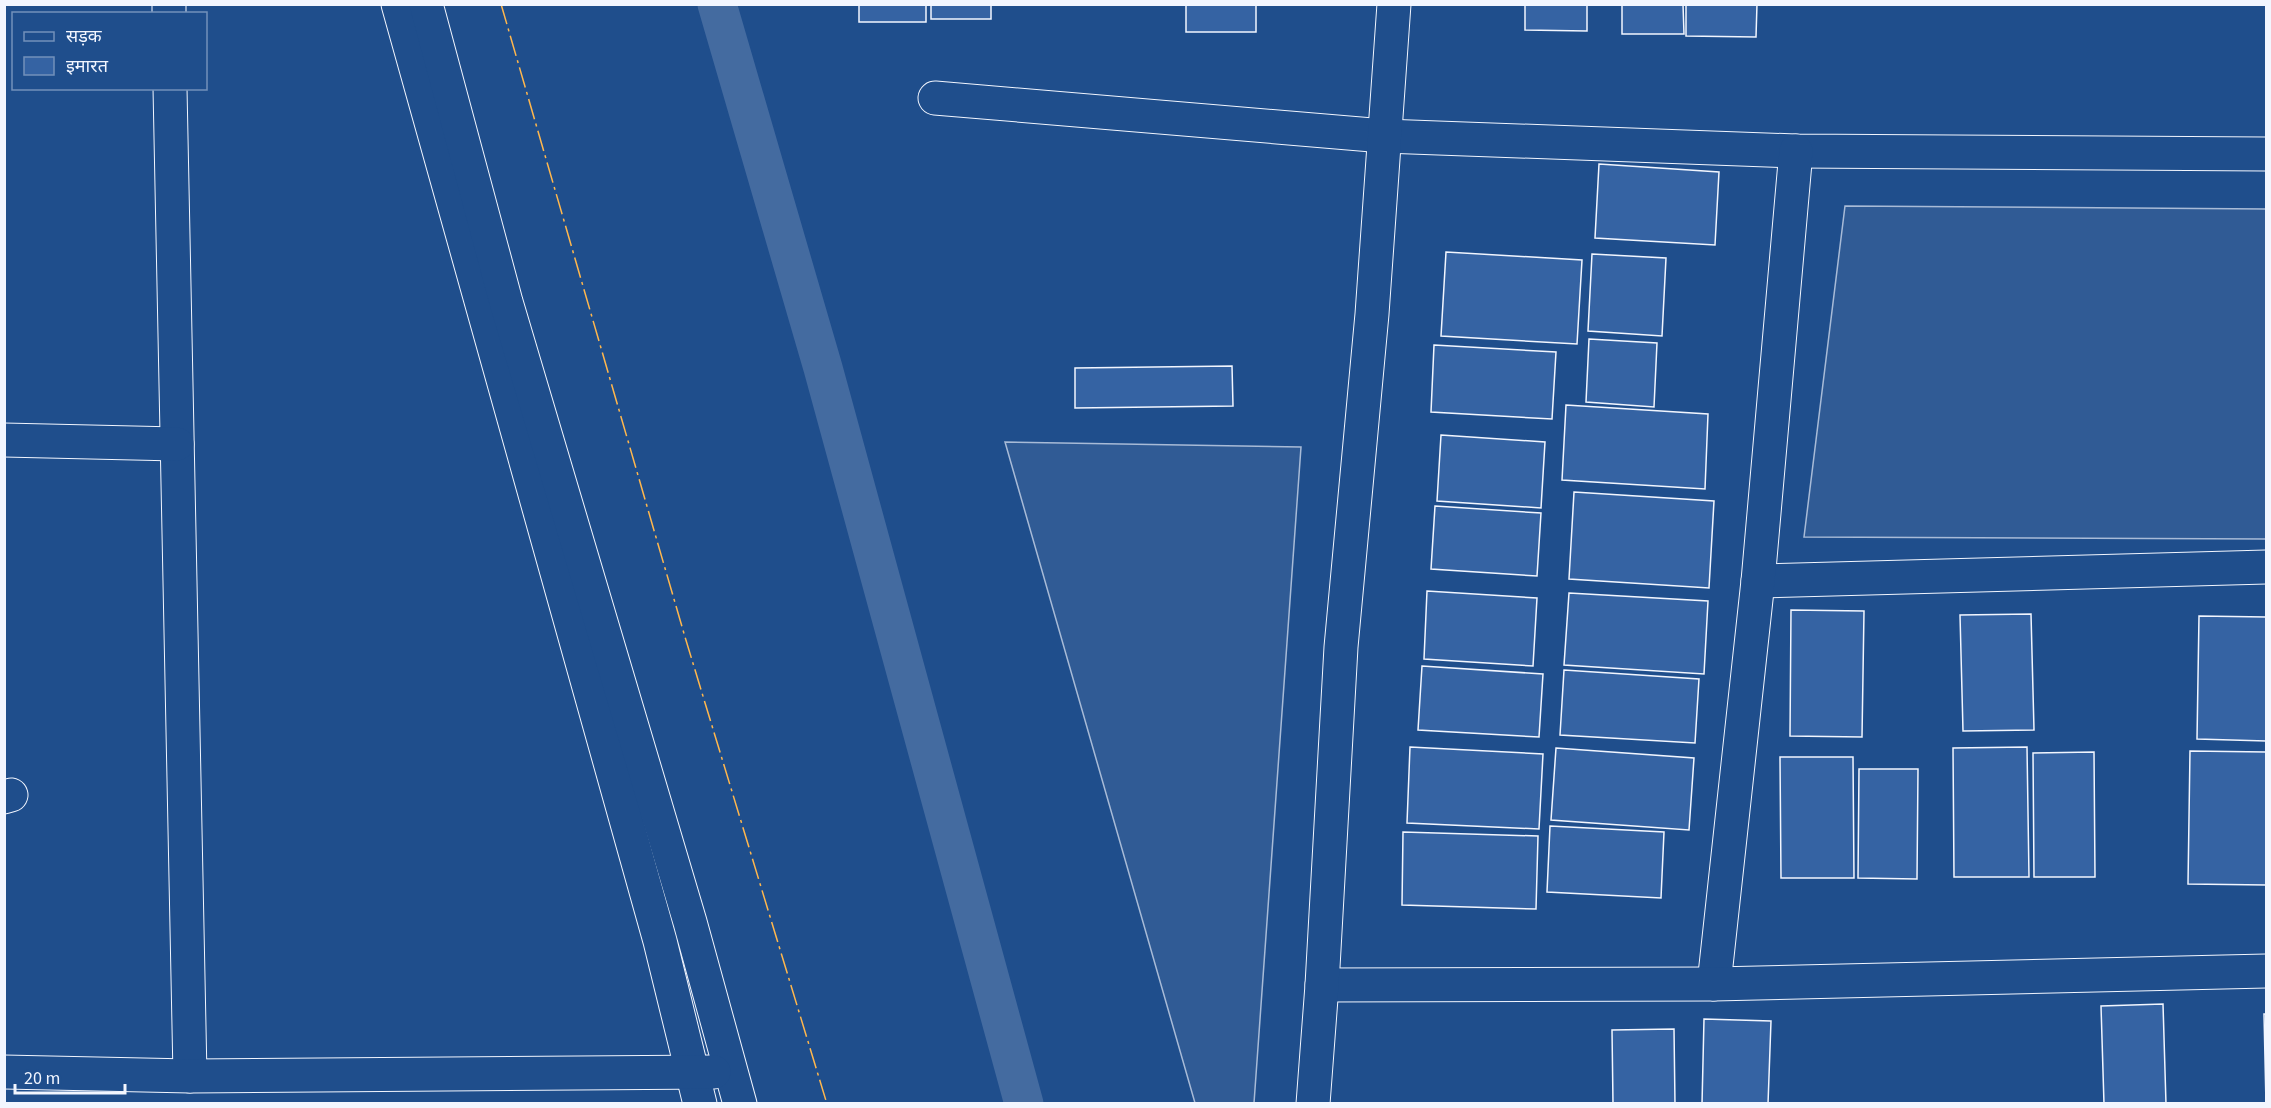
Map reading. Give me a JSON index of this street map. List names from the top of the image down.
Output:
{
  "legend": ["सड़क", "इमारत"],
  "scale_bar": "20 m"
}
